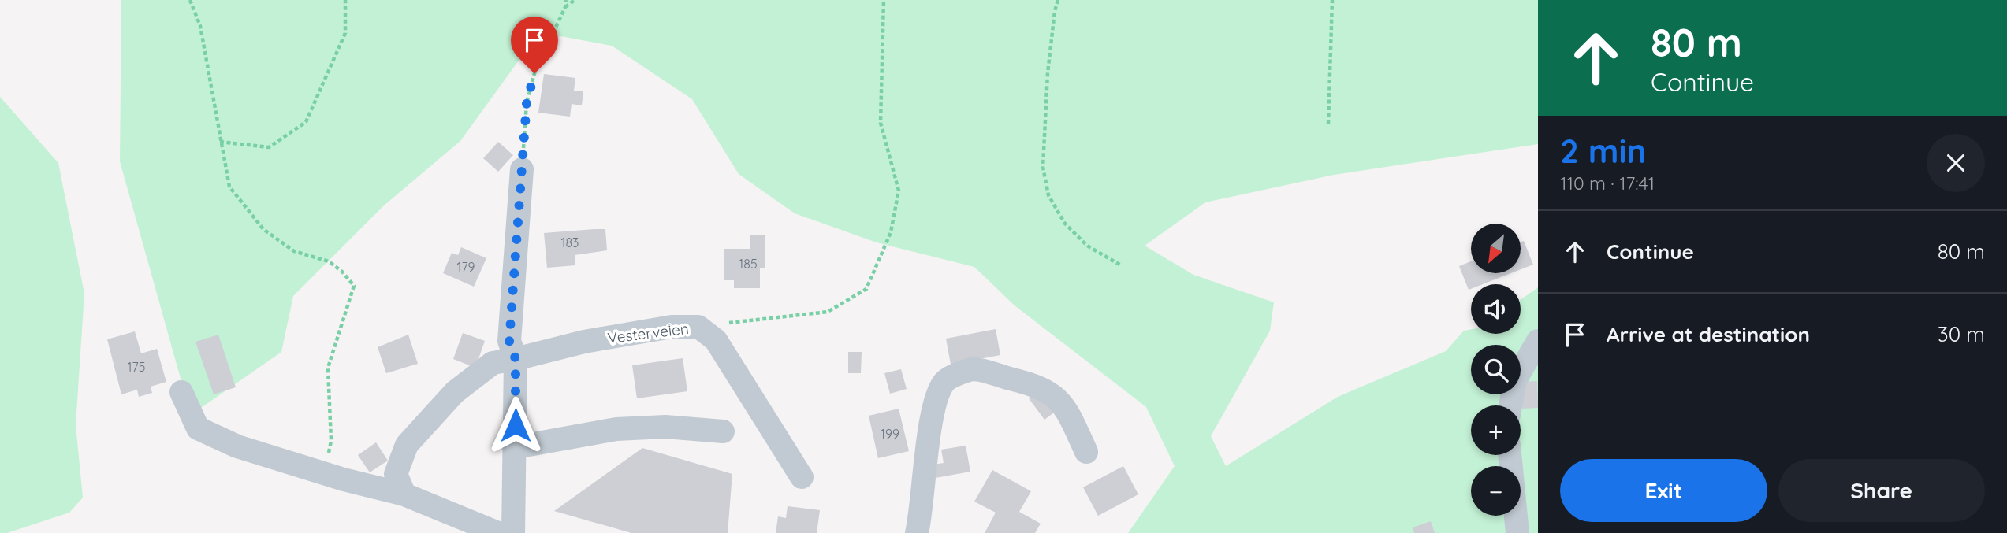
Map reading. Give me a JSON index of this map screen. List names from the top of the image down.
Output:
{
  "streets": {
    "street": ["Vesterveien"]
  },
  "house_numbers": [
    "183",
    "185",
    "179",
    "175",
    "199"
  ],
  "north": "bottom left",
  "page": {
    "turn": ["80 m", "Continue"],
    "heading": ["2 min", "110 m · 17:41"],
    "list": [
      {
        "name": "Continue",
        "value": "80 m"
      },
      {
        "name": "Arrive at destination",
        "value": "30 m"
      }
    ],
    "map_buttons": ["+", "−"],
    "buttons": ["Exit", "Share"]
  }
}
